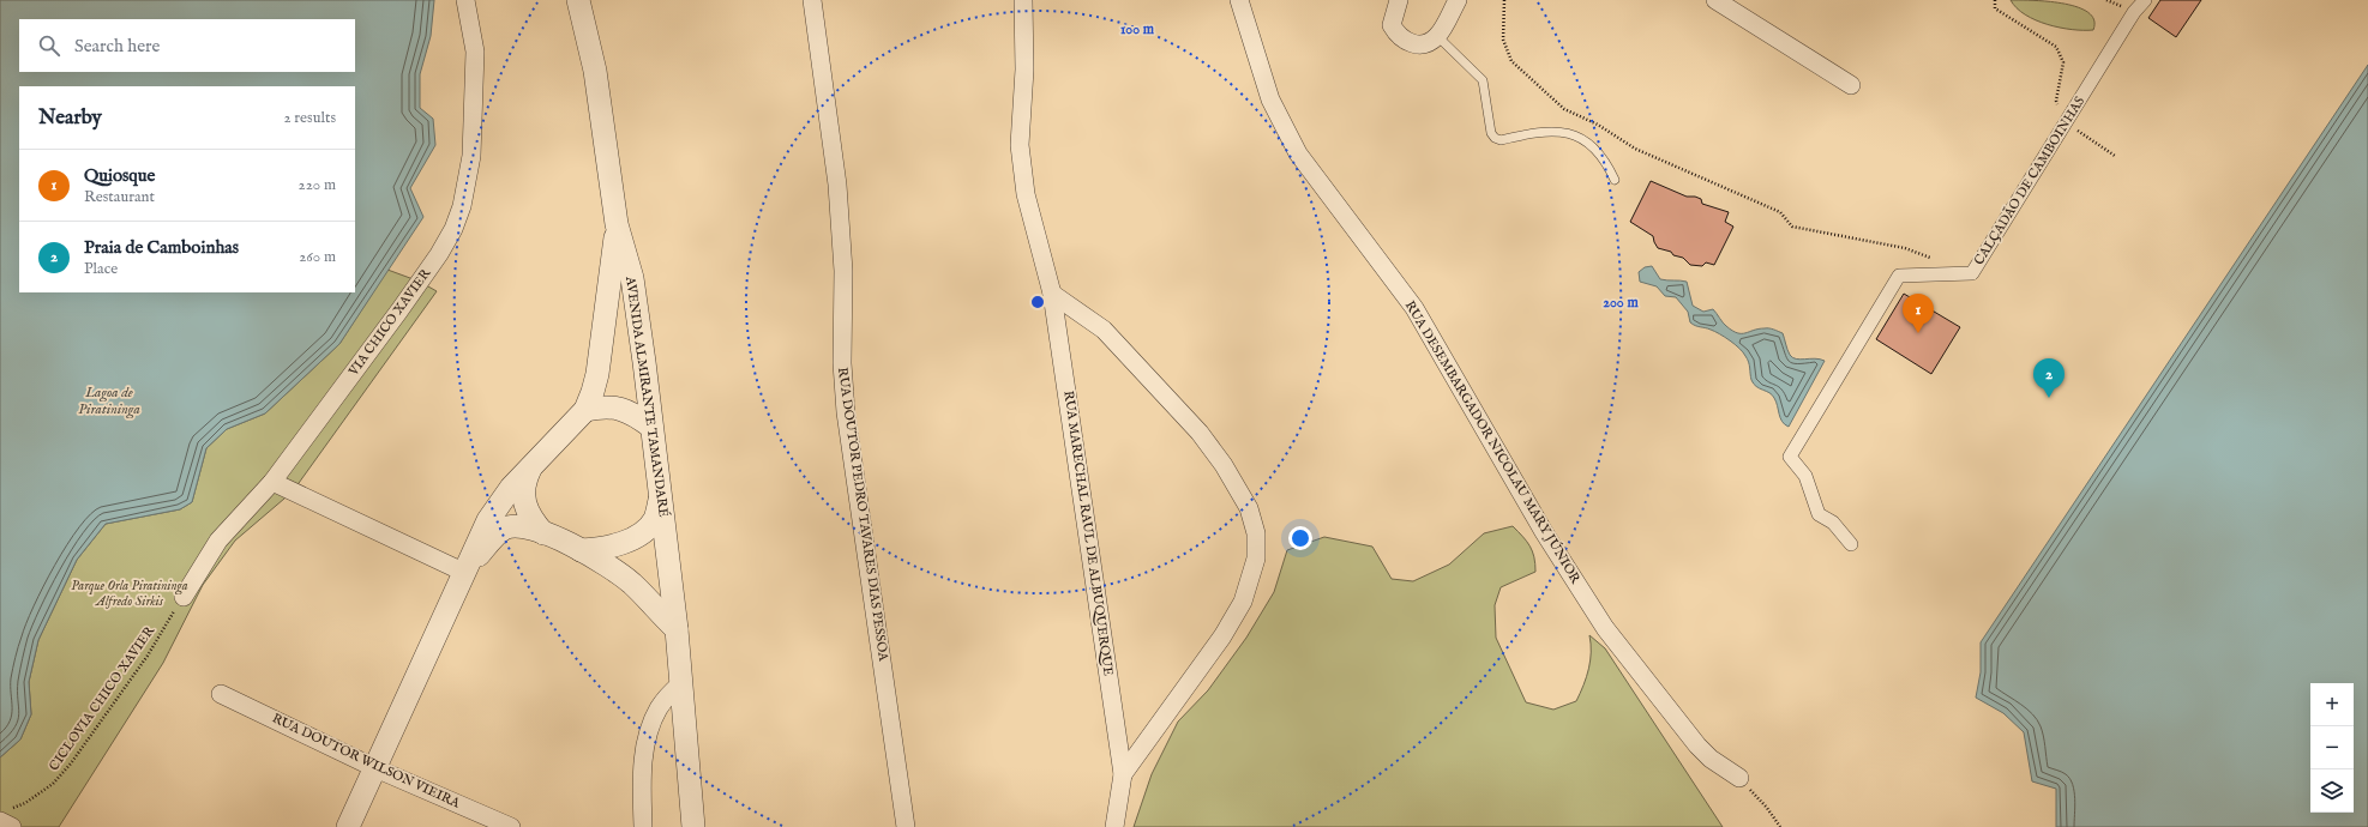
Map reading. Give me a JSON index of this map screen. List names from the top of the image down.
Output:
{
  "streets": {
    "street": [
      "CALÇADÃO DE CAMBOINHAS",
      "VIA CHICO XAVIER",
      "AVENIDA ALMIRANTE TAMANDARÉ",
      "RUA DESEMBARGADOR NICOLAU MARY JÚNIOR",
      "RUA DOUTOR PEDRO TAVARES DIAS PESSOA",
      "RUA MARECHAL RAUL DE ALBUQUERQUE",
      "RUA DOUTOR WILSON VIEIRA"
    ],
    "path": ["CICLOVIA CHICO XAVIER"]
  },
  "crossings": [
    ["VIA CHICO XAVIER", "CICLOVIA CHICO XAVIER"]
  ],
  "water": ["Lagoa de Piratininga"],
  "parks": ["Parque Orla Piratininga Alfredo Sirkis"],
  "page": {
    "search": "Search here",
    "heading": ["Nearby", "2 results"],
    "list": [
      {
        "mark": "1",
        "name": "Quiosque",
        "note": "Restaurant",
        "value": "220 m"
      },
      {
        "mark": "2",
        "name": "Praia de Camboinhas",
        "note": "Place",
        "value": "260 m"
      }
    ],
    "pins": ["1", "2"],
    "map_buttons": ["+", "−"]
  },
  "rings": ["100 m", "200 m"]
}
